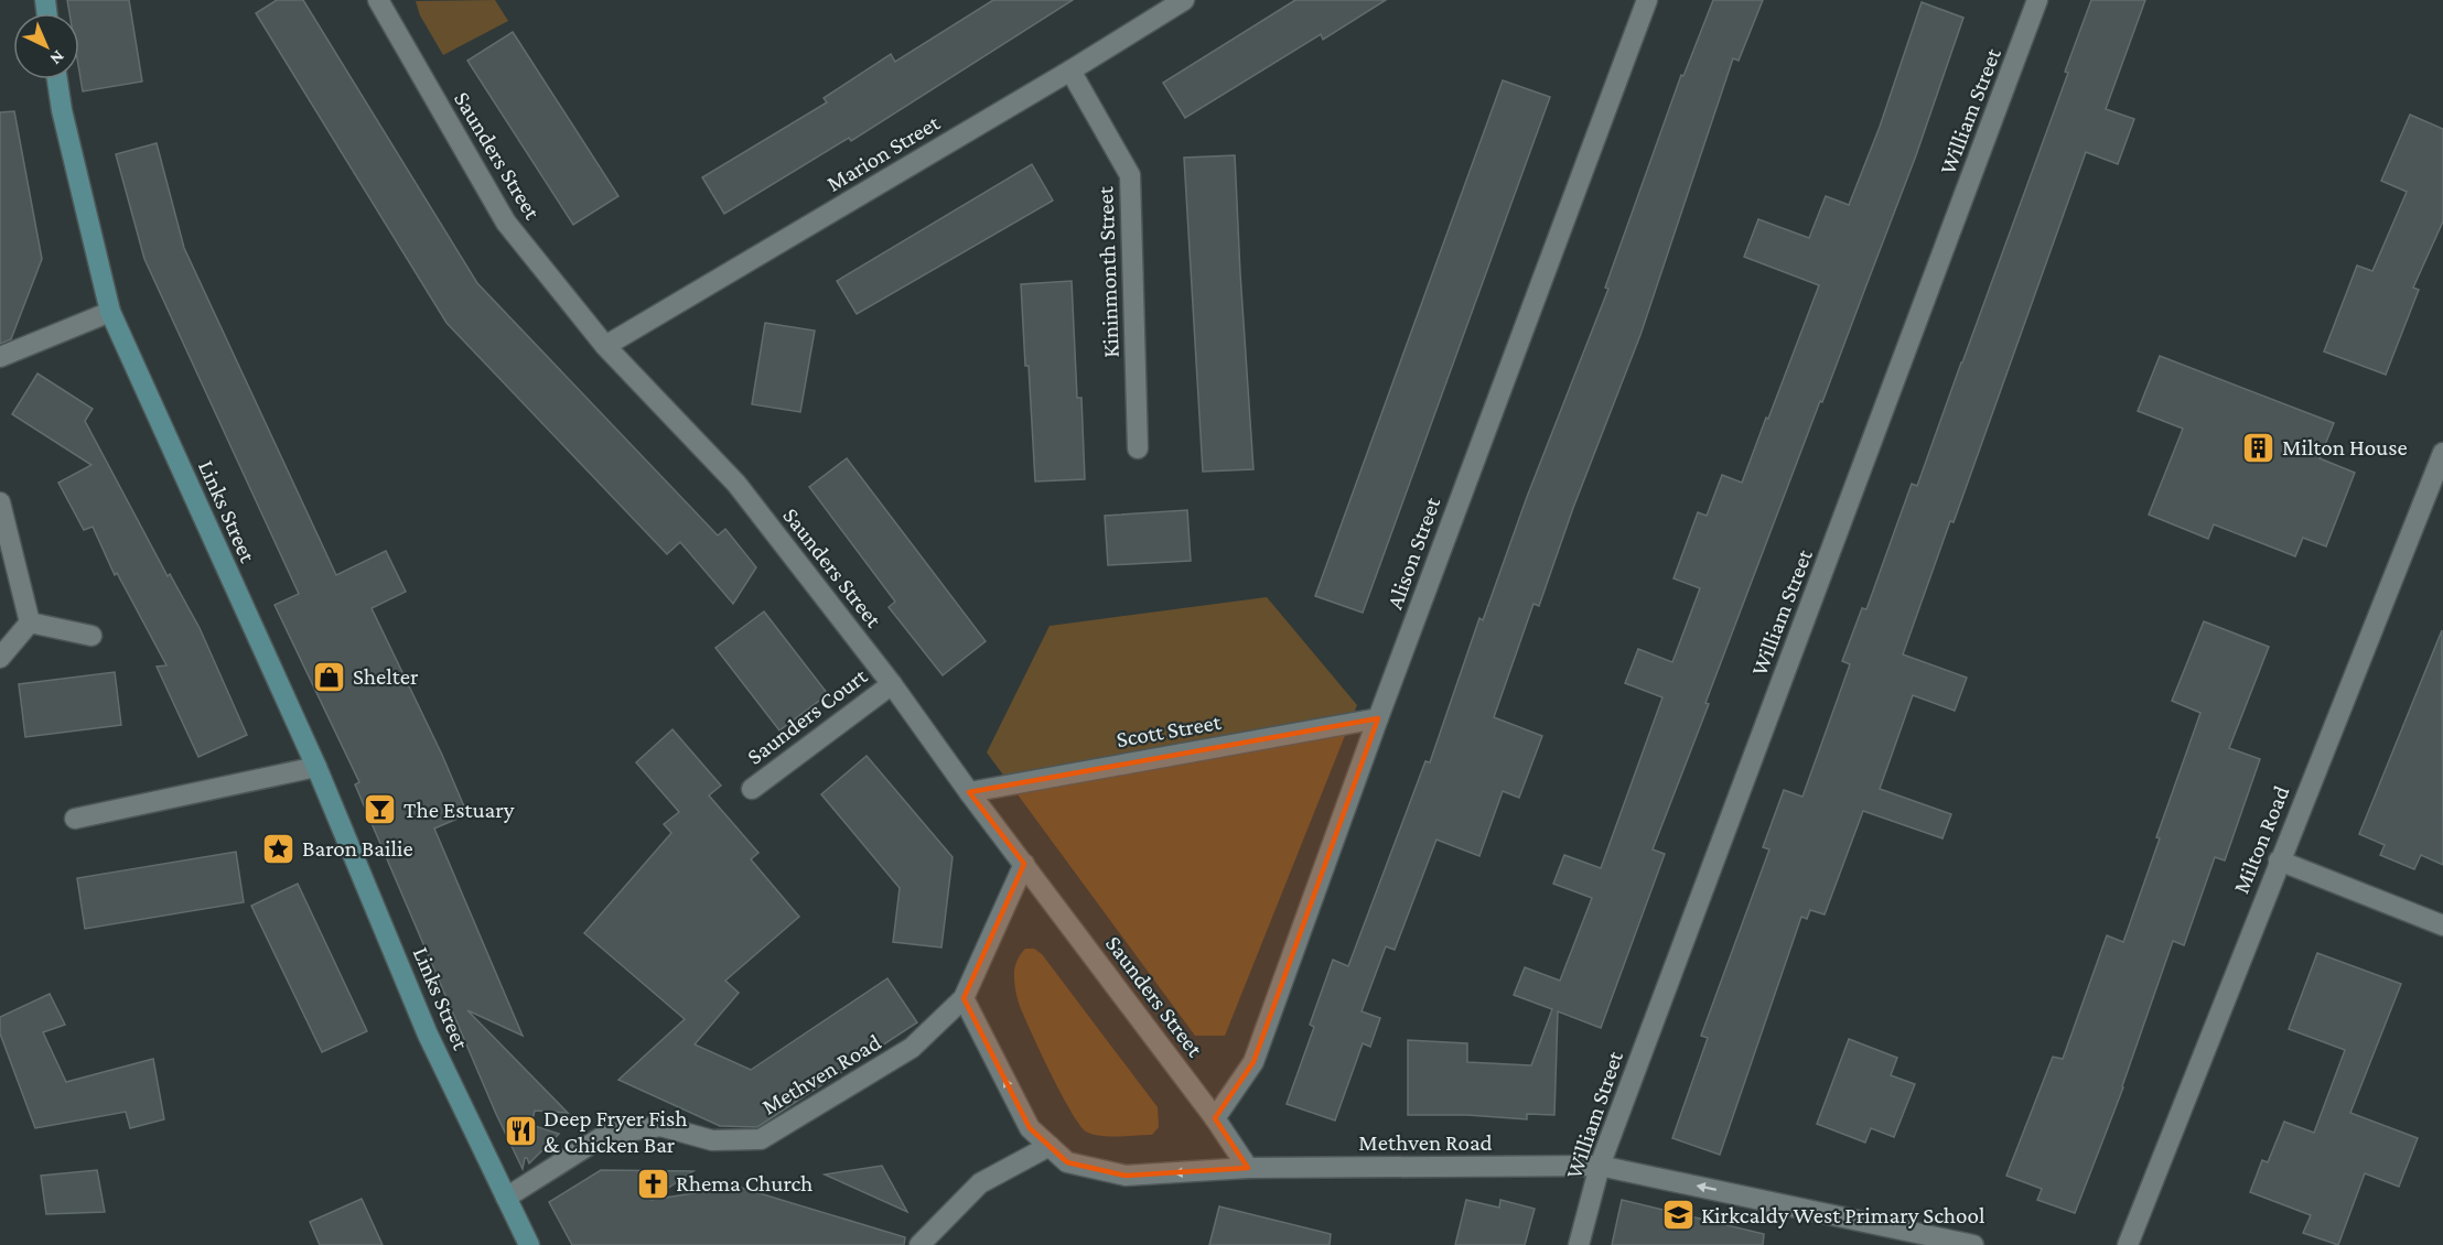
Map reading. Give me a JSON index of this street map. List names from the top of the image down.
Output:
{
  "streets": {
    "street": [
      "William Street",
      "Marion Street",
      "Saunders Street",
      "Kininmonth Street",
      "Links Street",
      "Alison Street",
      "Saunders Court",
      "Scott Street",
      "Milton Road",
      "Methven Road"
    ]
  },
  "crossings": [
    ["William Street", "Methven Road"],
    ["Marion Street", "Saunders Street"],
    ["Marion Street", "Kininmonth Street"],
    ["Saunders Street", "Alison Street"],
    ["Saunders Street", "Saunders Court"],
    ["Saunders Street", "Scott Street"],
    ["Saunders Street", "Methven Road"],
    ["Links Street", "Methven Road"],
    ["Alison Street", "Scott Street"]
  ],
  "one_way": ["Methven Road"],
  "places": {
    "building": ["Milton House"],
    "shop": ["Shelter"],
    "bar": ["The Estuary"],
    "place": ["Baron Bailie"],
    "restaurant": ["Deep Fryer Fish & Chicken Bar"],
    "church": ["Rhema Church"],
    "school or university": ["Kirkcaldy West Primary School"]
  },
  "north": "bottom right"
}
